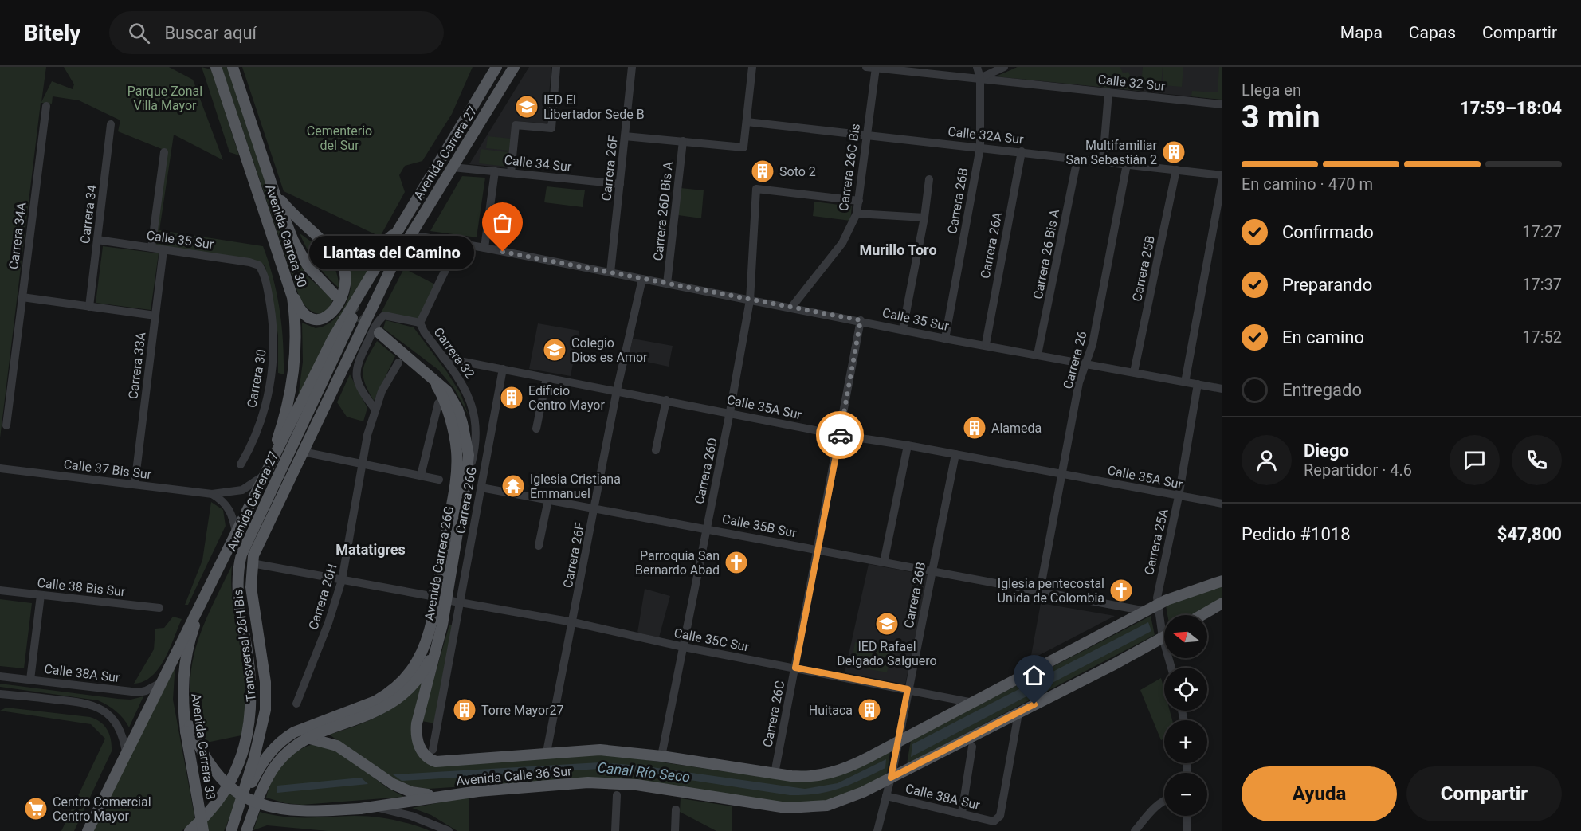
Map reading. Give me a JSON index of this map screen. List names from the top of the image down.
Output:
{
  "streets": {
    "main road": [
      "Avenida Carrera 27",
      "Avenida Carrera 30",
      "Avenida Carrera 26G",
      "Transversal 26H Bis",
      "Avenida Carrera 33",
      "Avenida Calle 36 Sur"
    ],
    "street": [
      "Calle 32 Sur",
      "Calle 32A Sur",
      "Calle 34 Sur",
      "Carrera 26C Bis",
      "Carrera 26F",
      "Carrera 26B",
      "Carrera 26D Bis A",
      "Carrera 34",
      "Carrera 34A",
      "Calle 35 Sur",
      "Carrera 26A",
      "Carrera 26 Bis A",
      "Carrera 25B",
      "Carrera 32",
      "Carrera 26",
      "Carrera 33A",
      "Carrera 30",
      "Calle 35A Sur",
      "Calle 37 Bis Sur",
      "Carrera 26D",
      "Carrera 26G",
      "Calle 35B Sur",
      "Carrera 25A",
      "Calle 38 Bis Sur",
      "Carrera 26H",
      "Calle 35C Sur",
      "Calle 38A Sur",
      "Carrera 26C"
    ]
  },
  "crossings": [
    ["Calle 32 Sur", "Carrera 26C Bis"],
    ["Calle 32 Sur", "Carrera 26B"],
    ["Calle 32A Sur", "Carrera 26C Bis"],
    ["Calle 32A Sur", "Carrera 26B"],
    ["Calle 32A Sur", "Carrera 26A"],
    ["Calle 32A Sur", "Carrera 26 Bis A"],
    ["Calle 32A Sur", "Carrera 25B"],
    ["Calle 32A Sur", "Carrera 26"],
    ["Avenida Carrera 27", "Calle 34 Sur"],
    ["Avenida Carrera 27", "Avenida Carrera 30"],
    ["Avenida Carrera 27", "Calle 35 Sur"],
    ["Avenida Carrera 27", "Calle 37 Bis Sur"],
    ["Avenida Carrera 27", "Transversal 26H Bis"],
    ["Avenida Carrera 27", "Calle 38A Sur"],
    ["Avenida Carrera 27", "Avenida Carrera 33"],
    ["Calle 34 Sur", "Carrera 26F"],
    ["Carrera 26C Bis", "Calle 35 Sur"],
    ["Carrera 26C Bis", "Carrera 26D"],
    ["Carrera 26F", "Calle 35 Sur"],
    ["Carrera 26F", "Calle 35A Sur"],
    ["Carrera 26F", "Calle 35B Sur"],
    ["Carrera 26F", "Calle 35C Sur"],
    ["Carrera 26F", "Avenida Calle 36 Sur"],
    ["Carrera 26B", "Calle 35 Sur"],
    ["Carrera 26B", "Calle 35A Sur"],
    ["Carrera 26B", "Calle 35B Sur"],
    ["Carrera 26B", "Calle 35C Sur"],
    ["Carrera 26B", "Calle 38A Sur"],
    ["Carrera 26B", "Avenida Calle 36 Sur"],
    ["Carrera 26D Bis A", "Calle 35 Sur"],
    ["Carrera 34", "Calle 35 Sur"],
    ["Avenida Carrera 30", "Calle 37 Bis Sur"],
    ["Calle 35 Sur", "Carrera 26A"],
    ["Calle 35 Sur", "Carrera 26 Bis A"],
    ["Calle 35 Sur", "Carrera 25B"],
    ["Calle 35 Sur", "Carrera 32"],
    ["Calle 35 Sur", "Carrera 26"],
    ["Calle 35 Sur", "Carrera 33A"],
    ["Calle 35 Sur", "Carrera 30"],
    ["Calle 35 Sur", "Carrera 26D"],
    ["Calle 35 Sur", "Carrera 25A"],
    ["Calle 35 Sur", "Carrera 26C"],
    ["Carrera 32", "Calle 35A Sur"],
    ["Carrera 32", "Avenida Carrera 26G"],
    ["Carrera 26", "Calle 35A Sur"],
    ["Carrera 26", "Calle 35B Sur"],
    ["Carrera 33A", "Calle 37 Bis Sur"],
    ["Calle 35A Sur", "Carrera 26D"],
    ["Calle 35A Sur", "Carrera 26G"],
    ["Calle 35A Sur", "Carrera 25A"],
    ["Calle 35A Sur", "Carrera 26C"],
    ["Carrera 26D", "Calle 35B Sur"],
    ["Carrera 26D", "Calle 35C Sur"],
    ["Carrera 26D", "Avenida Calle 36 Sur"],
    ["Carrera 26G", "Calle 35B Sur"],
    ["Carrera 26G", "Avenida Carrera 26G"],
    ["Carrera 26G", "Calle 35C Sur"],
    ["Carrera 26G", "Avenida Calle 36 Sur"],
    ["Calle 35B Sur", "Carrera 26C"],
    ["Calle 35B Sur", "Avenida Calle 36 Sur"],
    ["Carrera 25A", "Avenida Calle 36 Sur"],
    ["Avenida Carrera 26G", "Calle 35C Sur"],
    ["Avenida Carrera 26G", "Transversal 26H Bis"],
    ["Avenida Carrera 26G", "Avenida Calle 36 Sur"],
    ["Calle 35C Sur", "Carrera 26C"],
    ["Calle 35C Sur", "Avenida Calle 36 Sur"],
    ["Calle 38A Sur", "Avenida Calle 36 Sur"],
    ["Carrera 26C", "Avenida Calle 36 Sur"],
    ["Avenida Carrera 33", "Avenida Calle 36 Sur"]
  ],
  "districts": ["Murillo Toro", "Matatigres"],
  "water": ["Canal Río Seco"],
  "parks": ["Parque Zonal Villa Mayor", "Cementerio del Sur"],
  "places": {
    "school or university": ["IED El Libertador Sede B", "Colegio Dios es Amor", "IED Rafael Delgado Salguero"],
    "building": [
      "Multifamiliar San Sebastián 2",
      "Soto 2",
      "Edificio Centro Mayor",
      "Alameda",
      "Torre Mayor27",
      "Huitaca"
    ],
    "other": ["Llantas del Camino"],
    "temple": ["Iglesia Cristiana Emmanuel"],
    "church": ["Parroquia San Bernardo Abad", "Iglesia pentecostal Unida de Colombia"],
    "supermarket": ["Centro Comercial Centro Mayor"]
  },
  "north": "left",
  "page": {
    "header": "Bitely",
    "search": "Buscar aquí",
    "nav": ["Mapa", "Capas", "Compartir"],
    "heading": ["3 min", "Llega en", "17:59–18:04"],
    "panel": [
      "Diego",
      "Repartidor · 4.6",
      "Pedido #1018",
      "$47,800"
    ],
    "bar": "En camino · 470 m",
    "list": [
      ["Confirmado", "17:27"],
      ["Preparando", "17:37"],
      ["En camino", "17:52"],
      "Entregado"
    ],
    "bubble": "Llantas del Camino",
    "map_buttons": ["+", "−"],
    "buttons": ["Ayuda", "Compartir"]
  }
}
